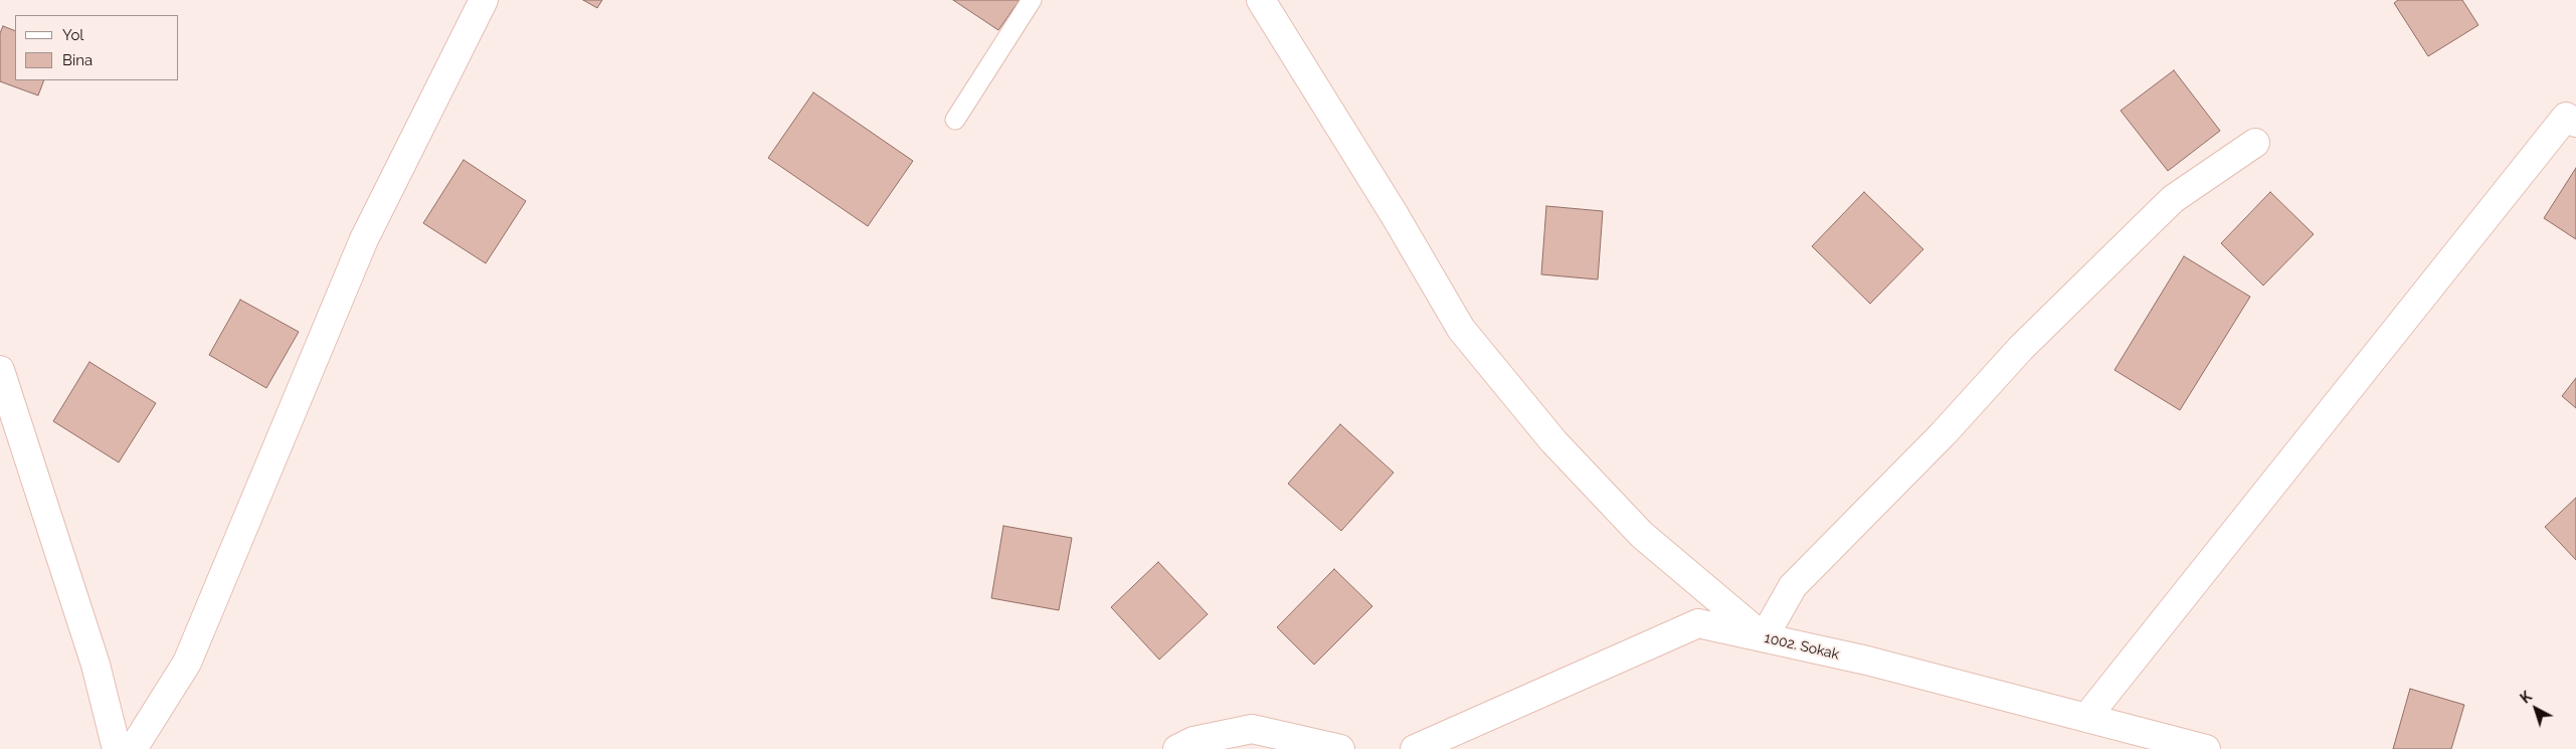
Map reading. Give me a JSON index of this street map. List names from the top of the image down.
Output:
{
  "streets": {
    "street": ["1002. Sokak"]
  },
  "legend": ["Yol", "Bina"],
  "north": "top left"
}
